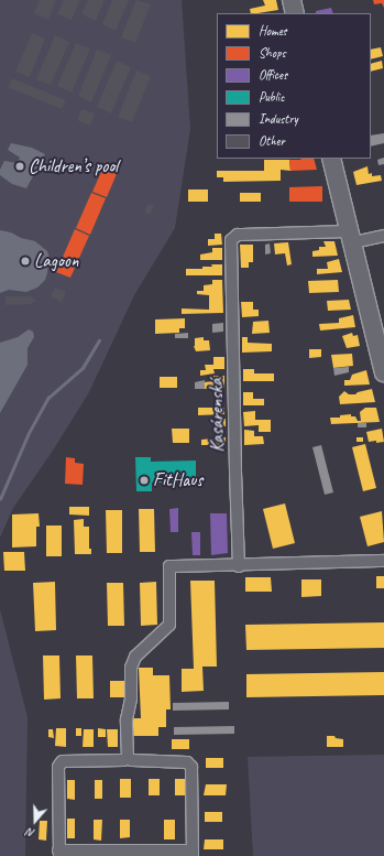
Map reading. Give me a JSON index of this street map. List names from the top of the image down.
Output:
{
  "streets": {
    "street": ["Kasárenská"]
  },
  "places": ["Children’s pool", "Lagoon", "FitHaus"],
  "legend": [
    "Homes",
    "Shops",
    "Offices",
    "Public",
    "Industry",
    "Other"
  ],
  "north": "bottom"
}
